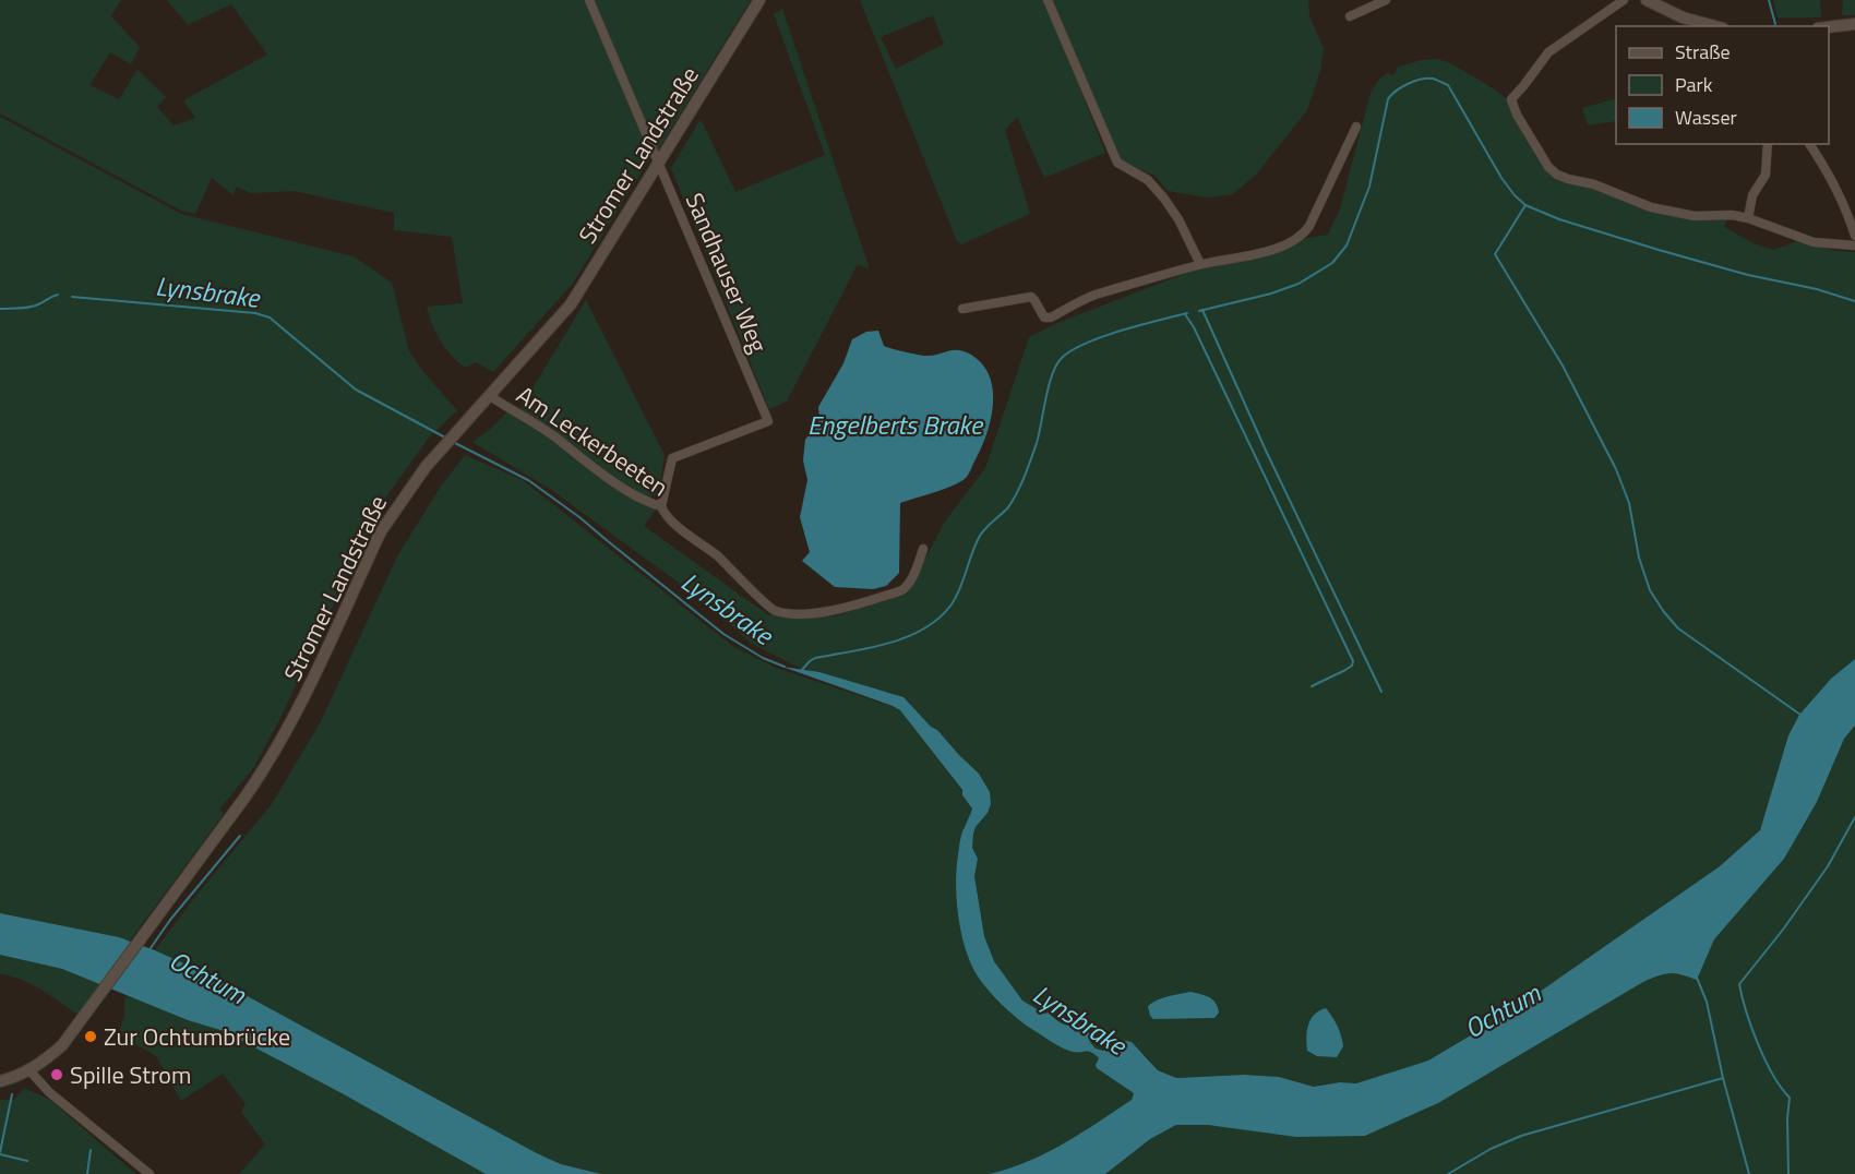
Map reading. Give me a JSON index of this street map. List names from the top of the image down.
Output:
{
  "streets": {
    "main road": ["Stromer Landstraße"],
    "street": ["Sandhauser Weg", "Am Leckerbeeten"]
  },
  "crossings": [
    ["Stromer Landstraße", "Sandhauser Weg"],
    ["Stromer Landstraße", "Am Leckerbeeten"],
    ["Sandhauser Weg", "Am Leckerbeeten"]
  ],
  "water": ["Lynsbrake", "Engelberts Brake", "Ochtum"],
  "places": ["Zur Ochtumbrücke", "Spille Strom"],
  "legend": ["Straße", "Park", "Wasser"]
}
